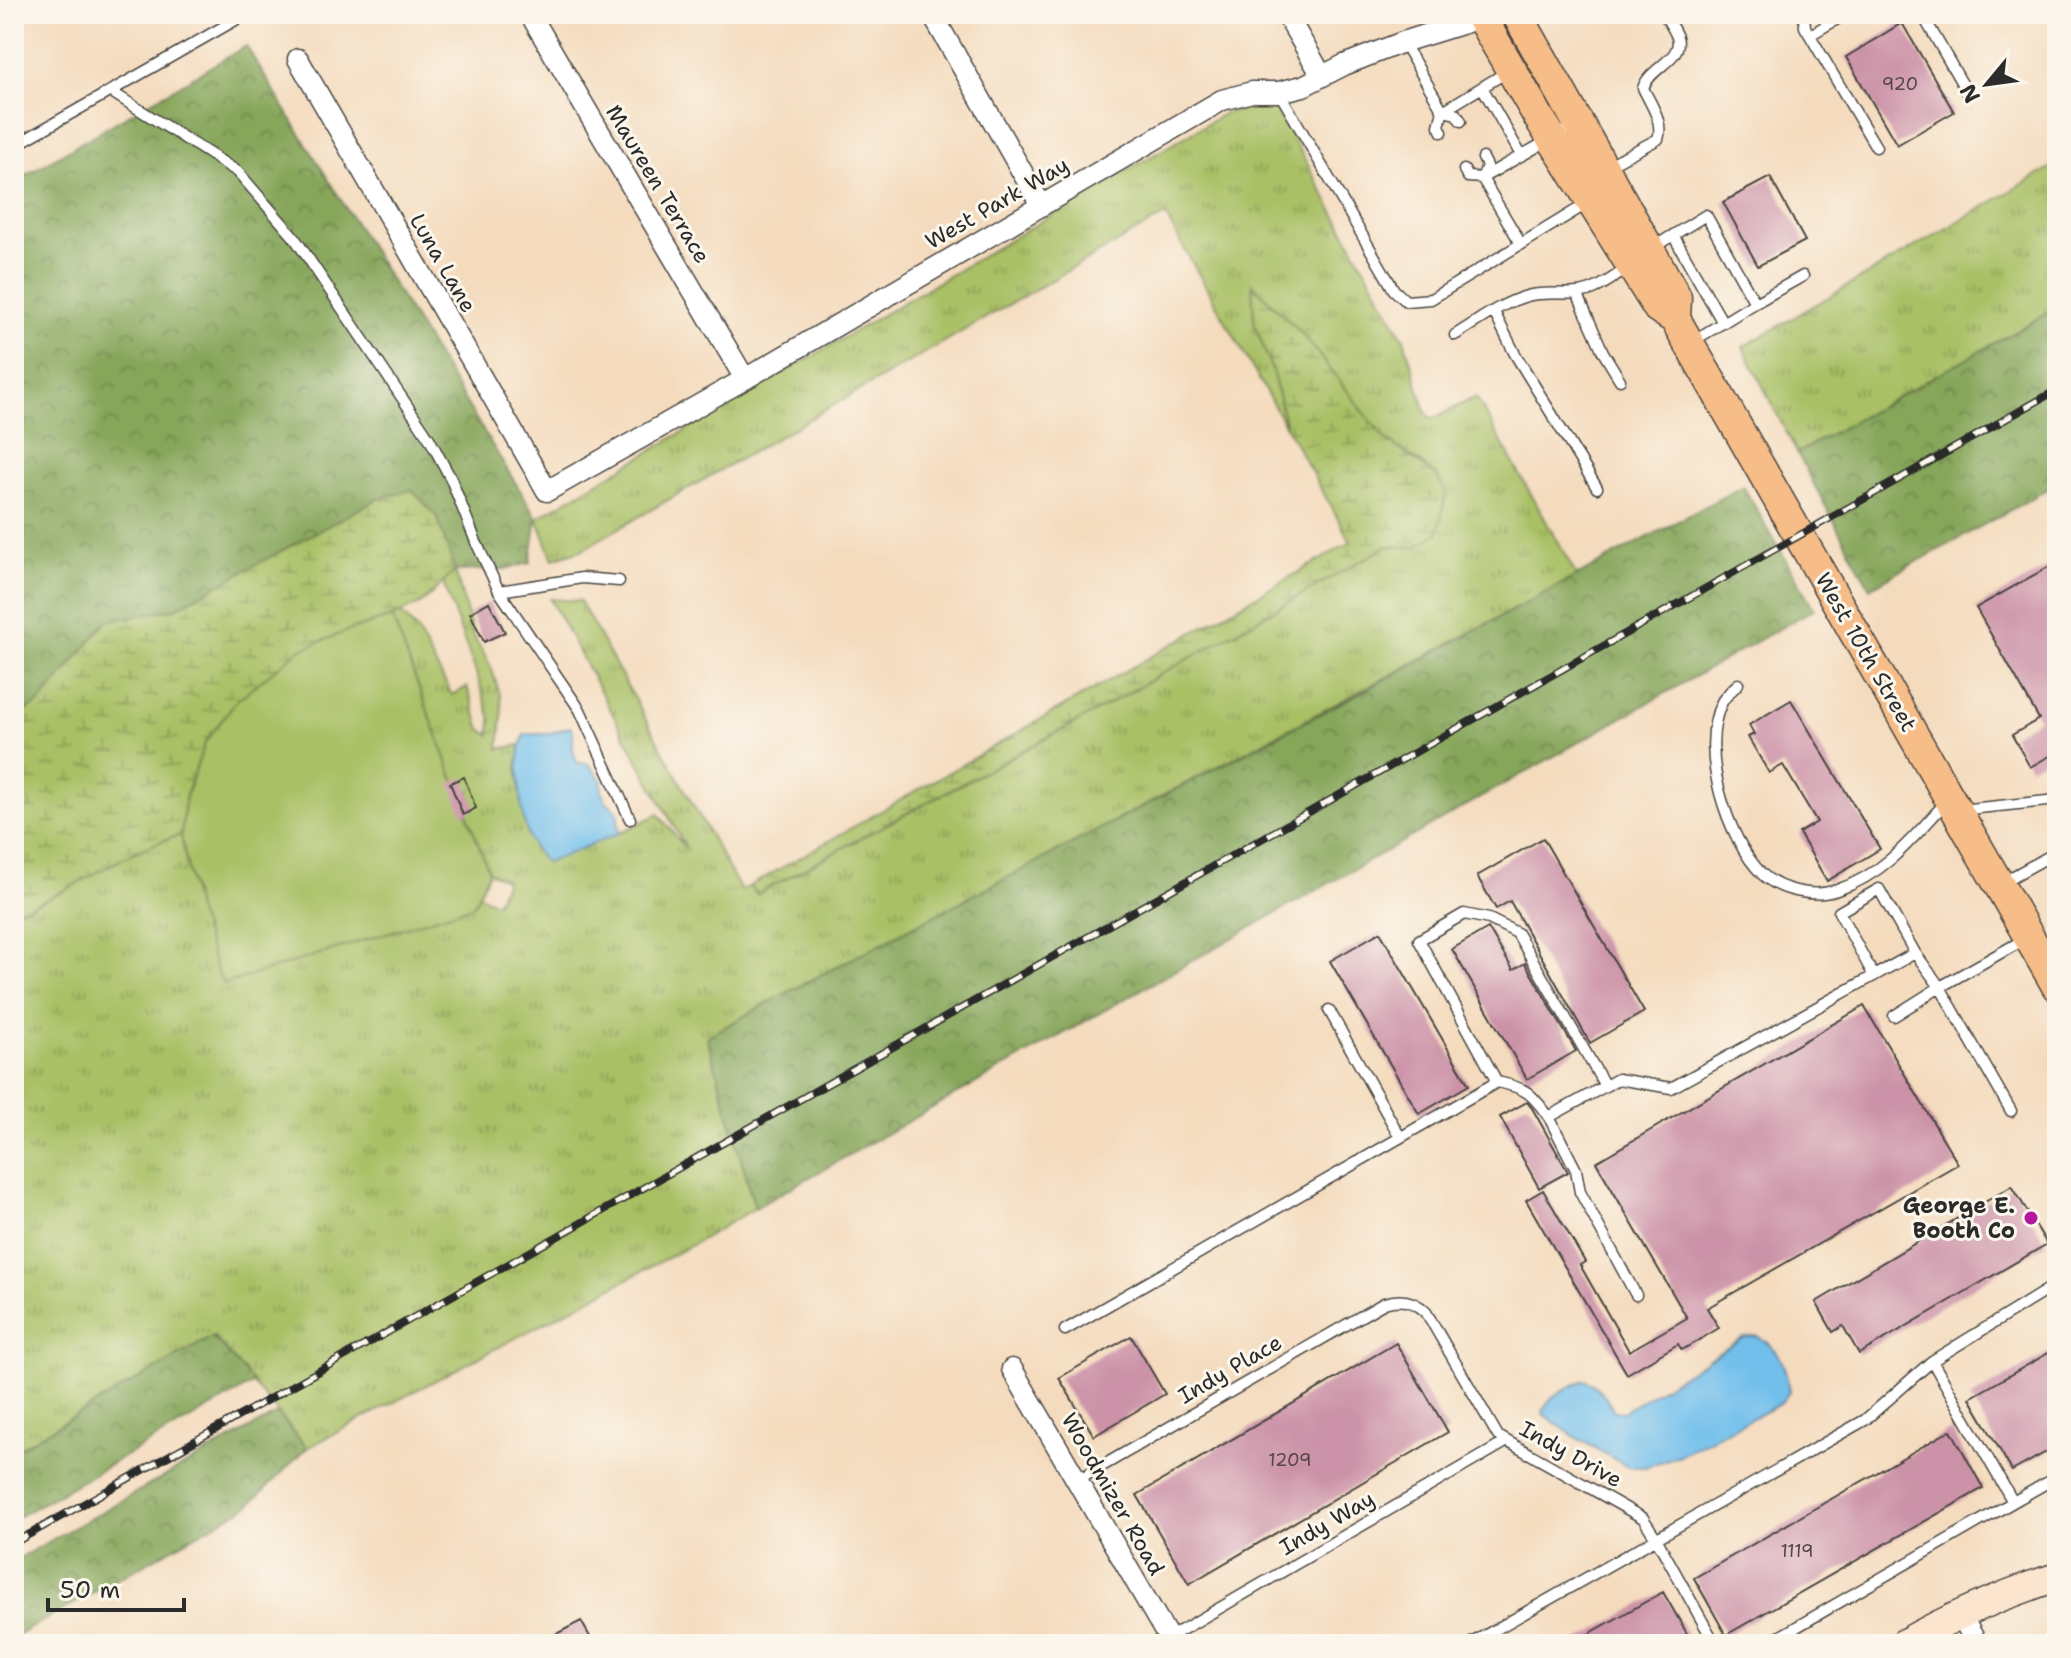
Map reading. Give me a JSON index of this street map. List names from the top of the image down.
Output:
{
  "streets": {
    "main road": ["West 10th Street"],
    "street": [
      "Maureen Terrace",
      "West Park Way",
      "Luna Lane",
      "Woodmizer Road"
    ],
    "lane": ["Indy Place", "Indy Drive", "Indy Way"]
  },
  "crossings": [
    ["Maureen Terrace", "West Park Way"],
    ["West Park Way", "Luna Lane"],
    ["West Park Way", "West 10th Street"],
    ["Indy Place", "Indy Drive"],
    ["Indy Place", "Woodmizer Road"],
    ["Indy Drive", "Indy Way"],
    ["Woodmizer Road", "Indy Way"]
  ],
  "places": ["George E. Booth Co"],
  "house_numbers": ["920", "1209", "1119"],
  "scale_bar": "50 m",
  "north": "bottom left"
}
